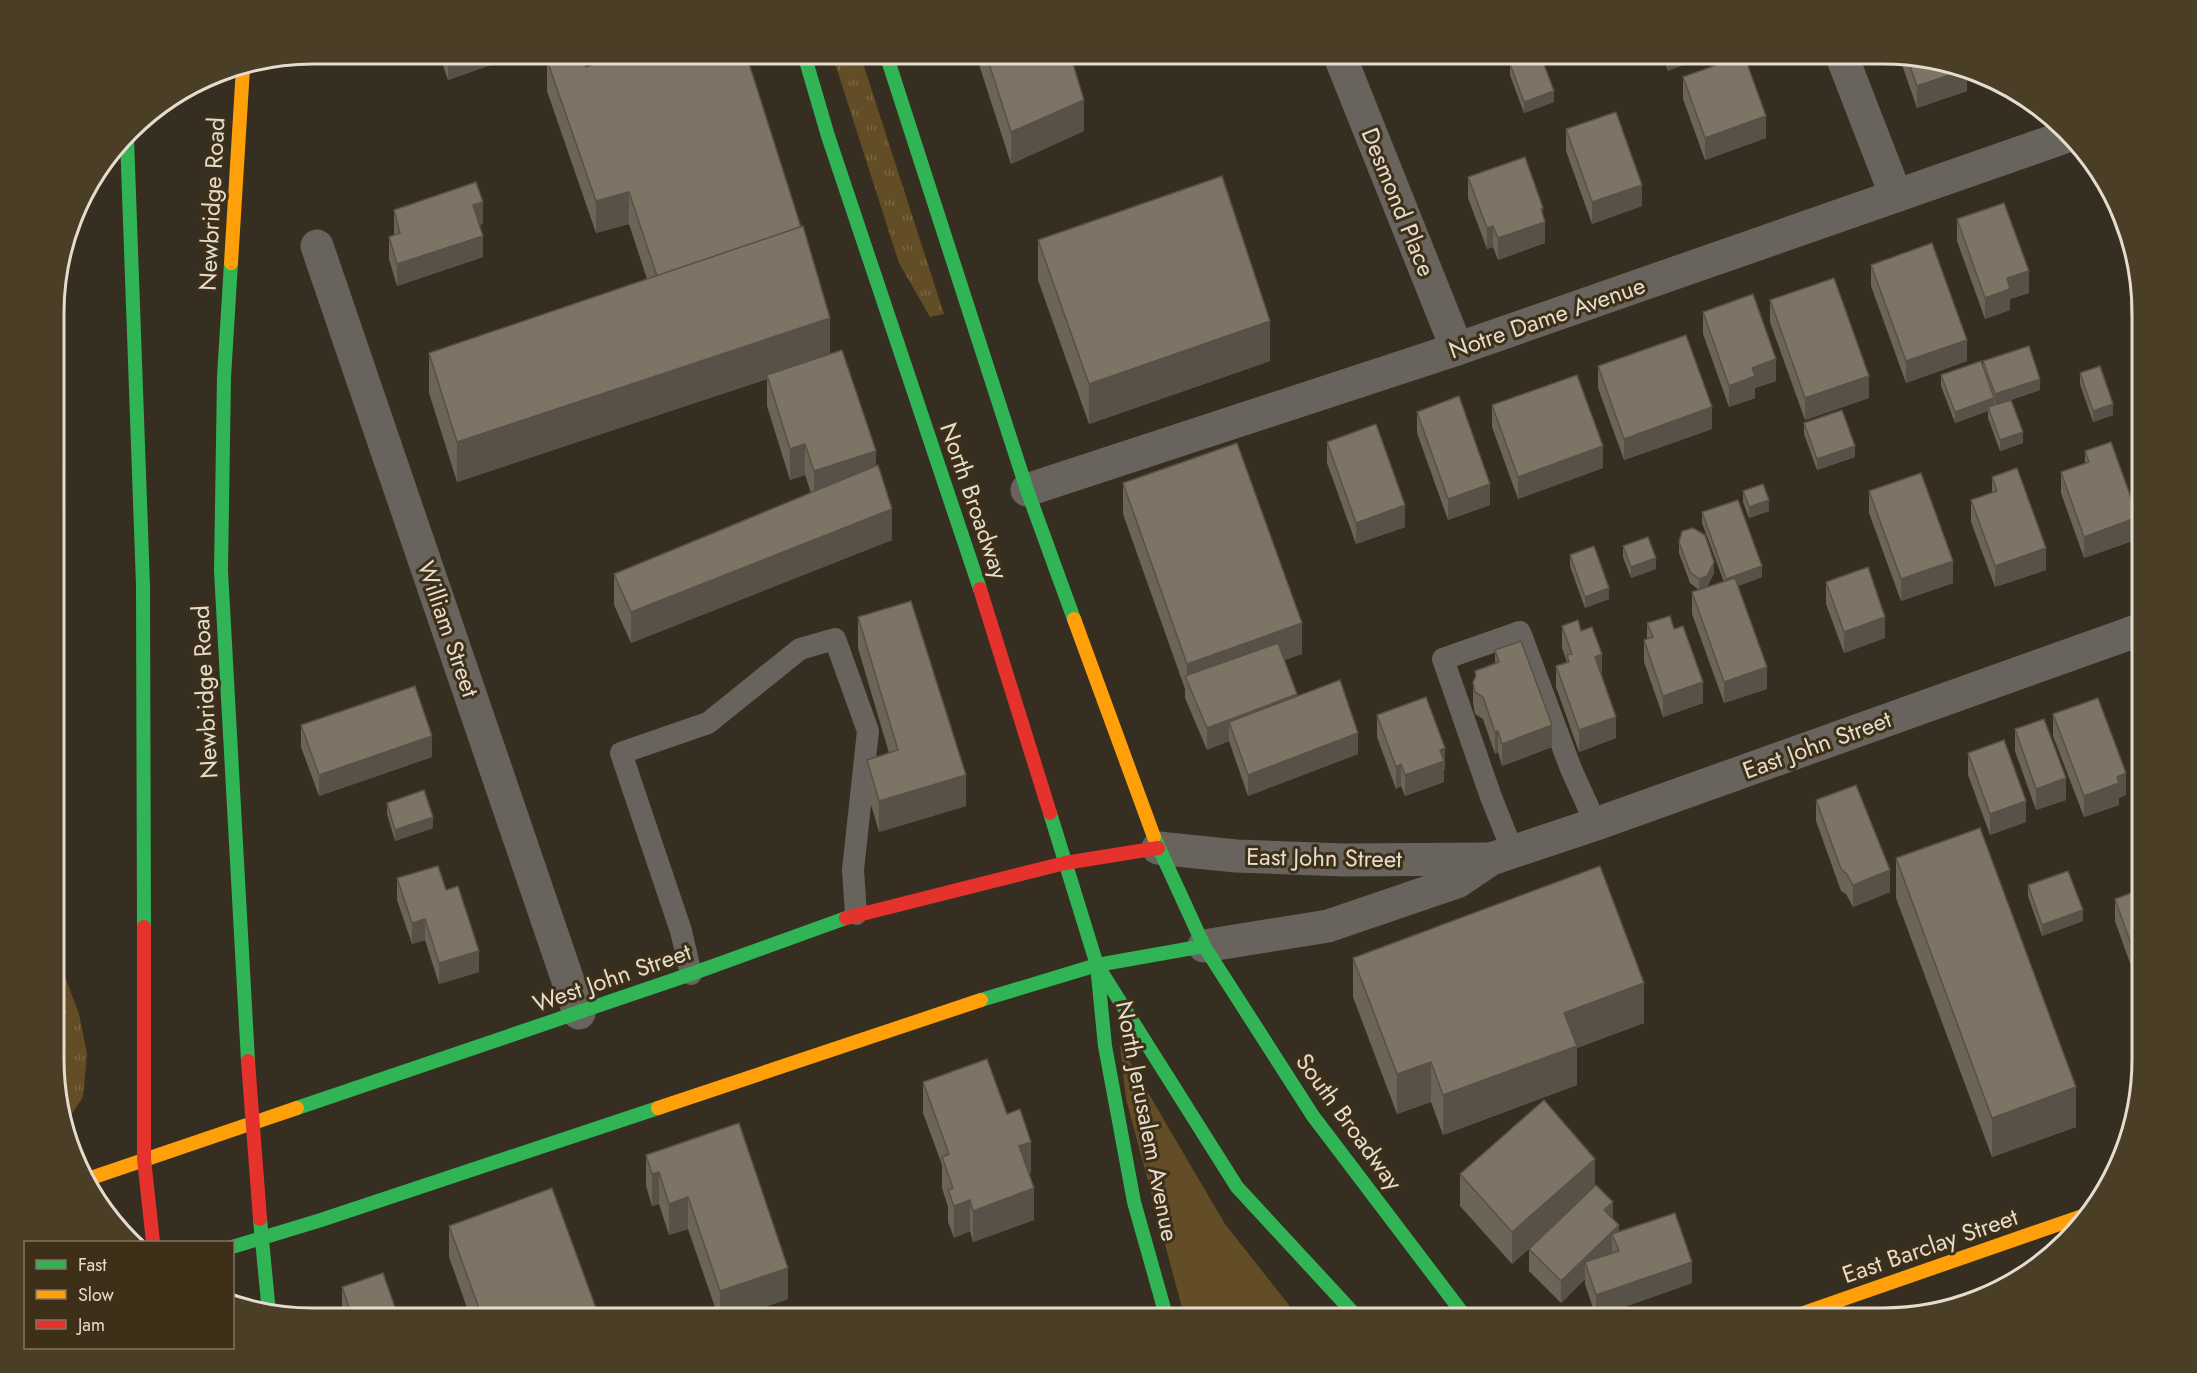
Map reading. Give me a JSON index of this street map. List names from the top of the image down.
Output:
{
  "streets": {
    "main road": [
      "Newbridge Road",
      "North Broadway",
      "West John Street",
      "North Jerusalem Avenue",
      "South Broadway",
      "East Barclay Street"
    ],
    "street": [
      "Desmond Place",
      "Notre Dame Avenue",
      "William Street",
      "East John Street"
    ]
  },
  "crossings": [
    ["Desmond Place", "Notre Dame Avenue"],
    ["Newbridge Road", "West John Street"],
    ["North Broadway", "West John Street"],
    ["North Broadway", "North Jerusalem Avenue"],
    ["William Street", "West John Street"],
    ["East John Street", "West John Street"],
    ["East John Street", "South Broadway"]
  ],
  "legend": ["Fast", "Slow", "Jam"]
}
